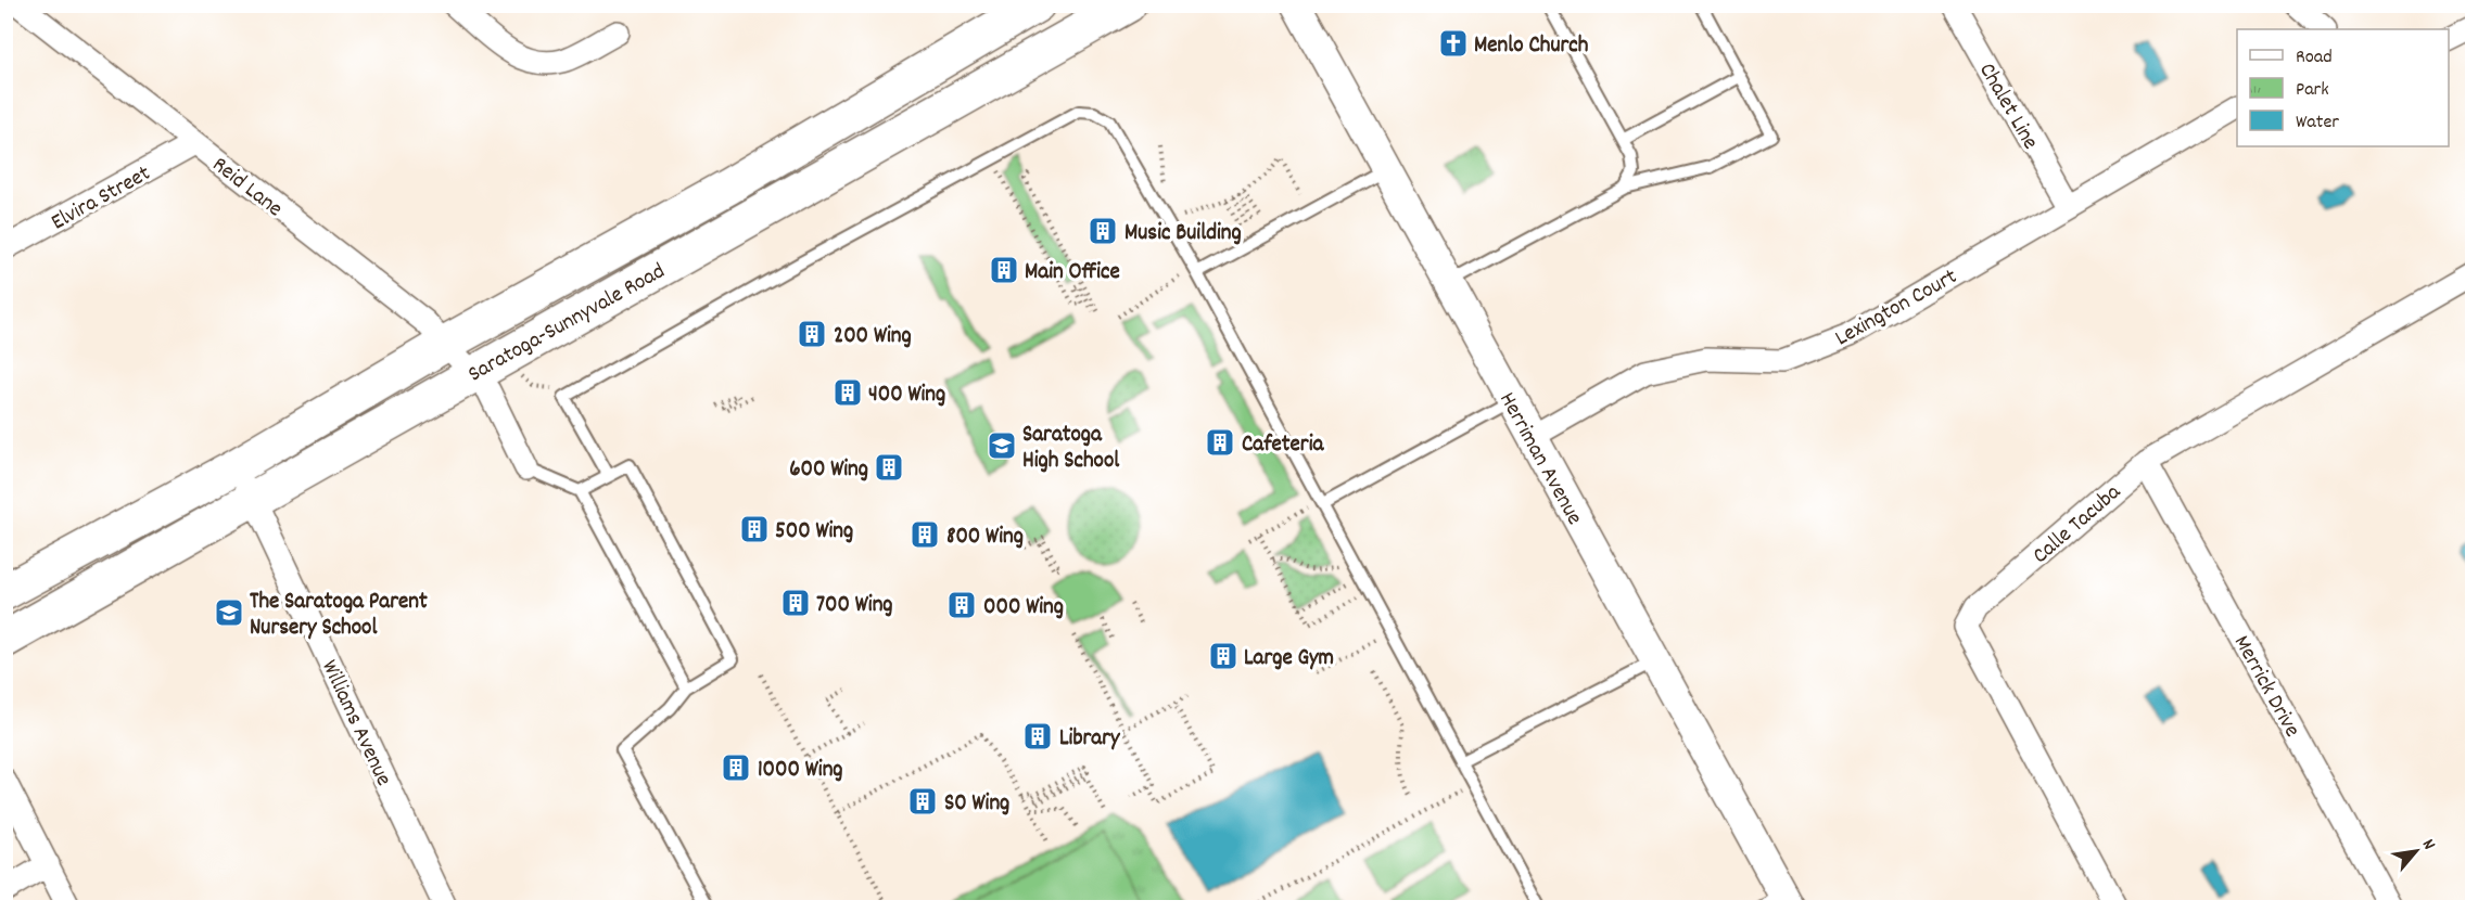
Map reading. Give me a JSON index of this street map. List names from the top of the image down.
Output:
{
  "streets": {
    "main road": ["Saratoga-Sunnyvale Road"],
    "street": [
      "Chalet Line",
      "Reid Lane",
      "Elvira Street",
      "Lexington Court",
      "Herriman Avenue",
      "Calle Tacuba",
      "Merrick Drive",
      "Williams Avenue"
    ]
  },
  "crossings": [
    ["Chalet Line", "Lexington Court"],
    ["Reid Lane", "Elvira Street"],
    ["Reid Lane", "Saratoga-Sunnyvale Road"],
    ["Lexington Court", "Herriman Avenue"],
    ["Saratoga-Sunnyvale Road", "Williams Avenue"],
    ["Calle Tacuba", "Merrick Drive"]
  ],
  "places": {
    "church": ["Menlo Church"],
    "building": [
      "Music Building",
      "Main Office",
      "200 Wing",
      "400 Wing",
      "Cafeteria",
      "600 Wing",
      "500 Wing",
      "800 Wing",
      "700 Wing",
      "000 Wing",
      "Large Gym",
      "Library",
      "1000 Wing",
      "S0 Wing"
    ],
    "school or university": ["Saratoga High School", "The Saratoga Parent Nursery School"]
  },
  "legend": ["Road", "Park", "Water"],
  "north": "top right"
}
